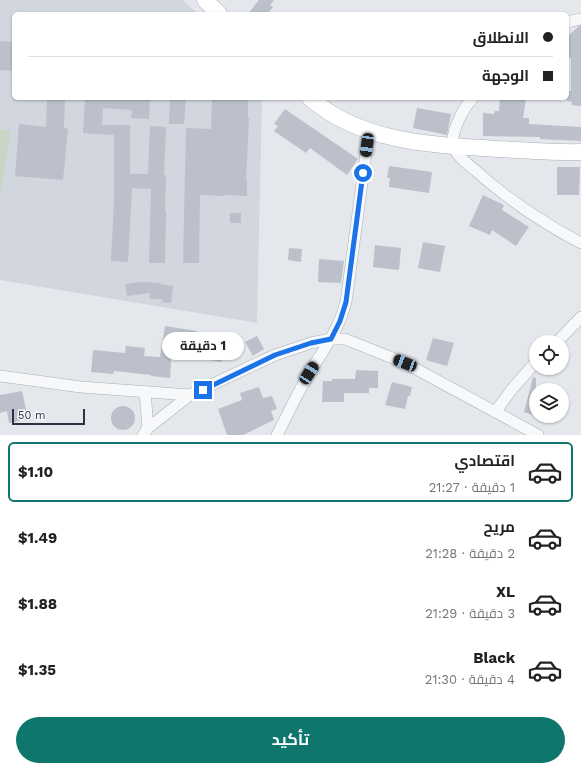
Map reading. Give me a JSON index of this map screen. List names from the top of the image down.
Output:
{
  "scale_bar": "50 m",
  "page": {
    "banner": ["الانطلاق", "الوجهة"],
    "bubble": "1 دقيقة",
    "scale": "50 m",
    "list": [
      {
        "name": "اقتصادي",
        "note": "1 دقيقة · 21:27",
        "value": "$1.10"
      },
      {
        "name": "مريح",
        "note": "2 دقيقة · 21:28",
        "value": "$1.49"
      },
      {
        "name": "XL",
        "note": "3 دقيقة · 21:29",
        "value": "$1.88"
      },
      {
        "name": "Black",
        "note": "4 دقيقة · 21:30",
        "value": "$1.35"
      }
    ],
    "buttons": "تأكيد"
  }
}
